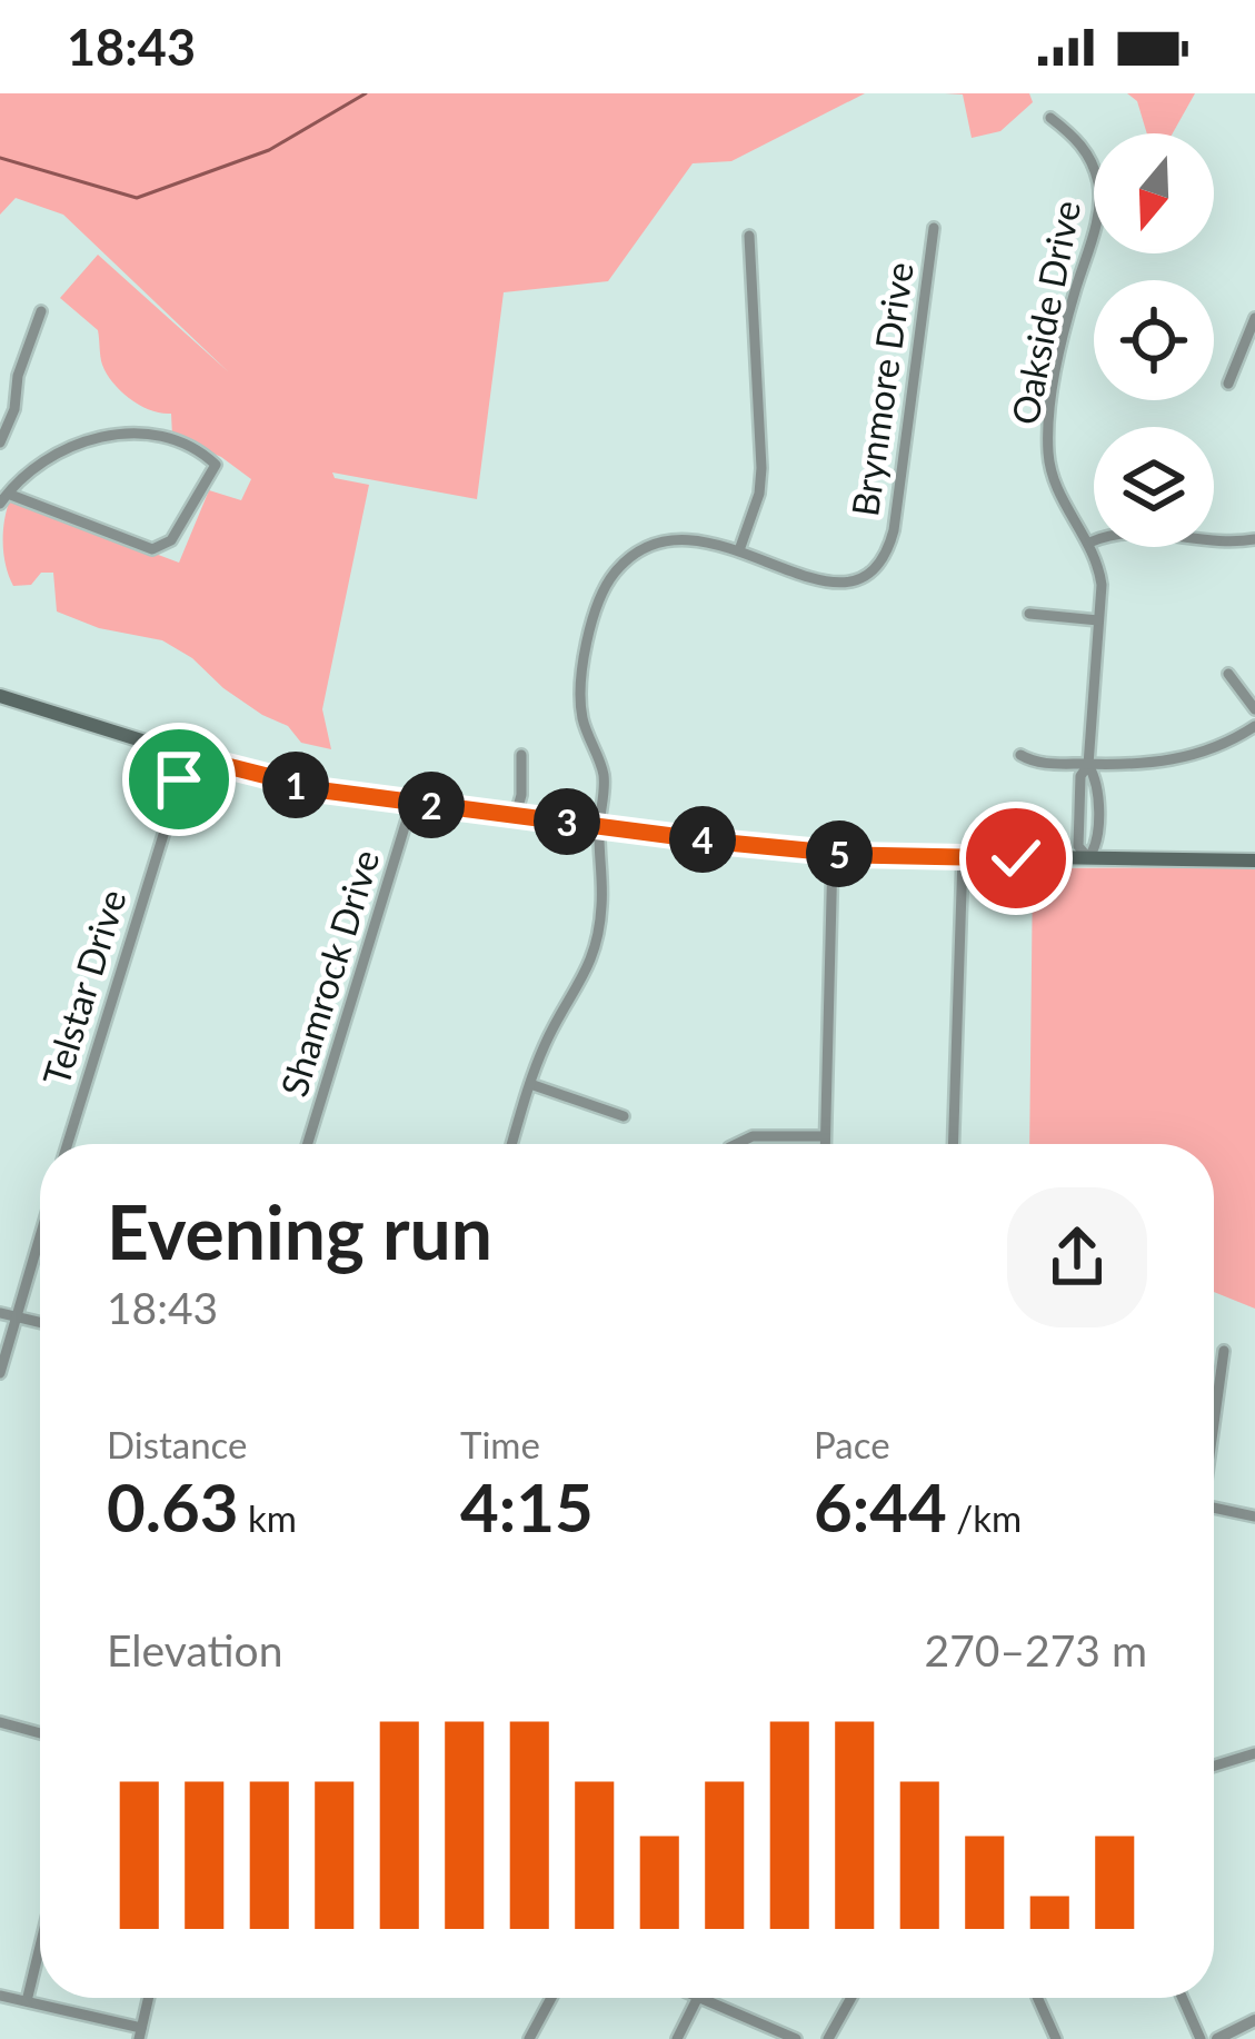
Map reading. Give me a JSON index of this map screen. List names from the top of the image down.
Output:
{
  "streets": {
    "street": [
      "Oakside Drive",
      "Brynmore Drive",
      "Shamrock Drive",
      "Telstar Drive"
    ]
  },
  "north": "bottom",
  "page": {
    "status": "18:43",
    "pins": [
      "1",
      "2",
      "3",
      "4",
      "5"
    ],
    "heading": ["Evening run", "18:43"],
    "stats": [
      ["Distance", "0.63 km"],
      ["Time", "4:15"],
      ["Pace", "6:44 /km"]
    ],
    "chart": ["Elevation", "270–273 m"]
  }
}
